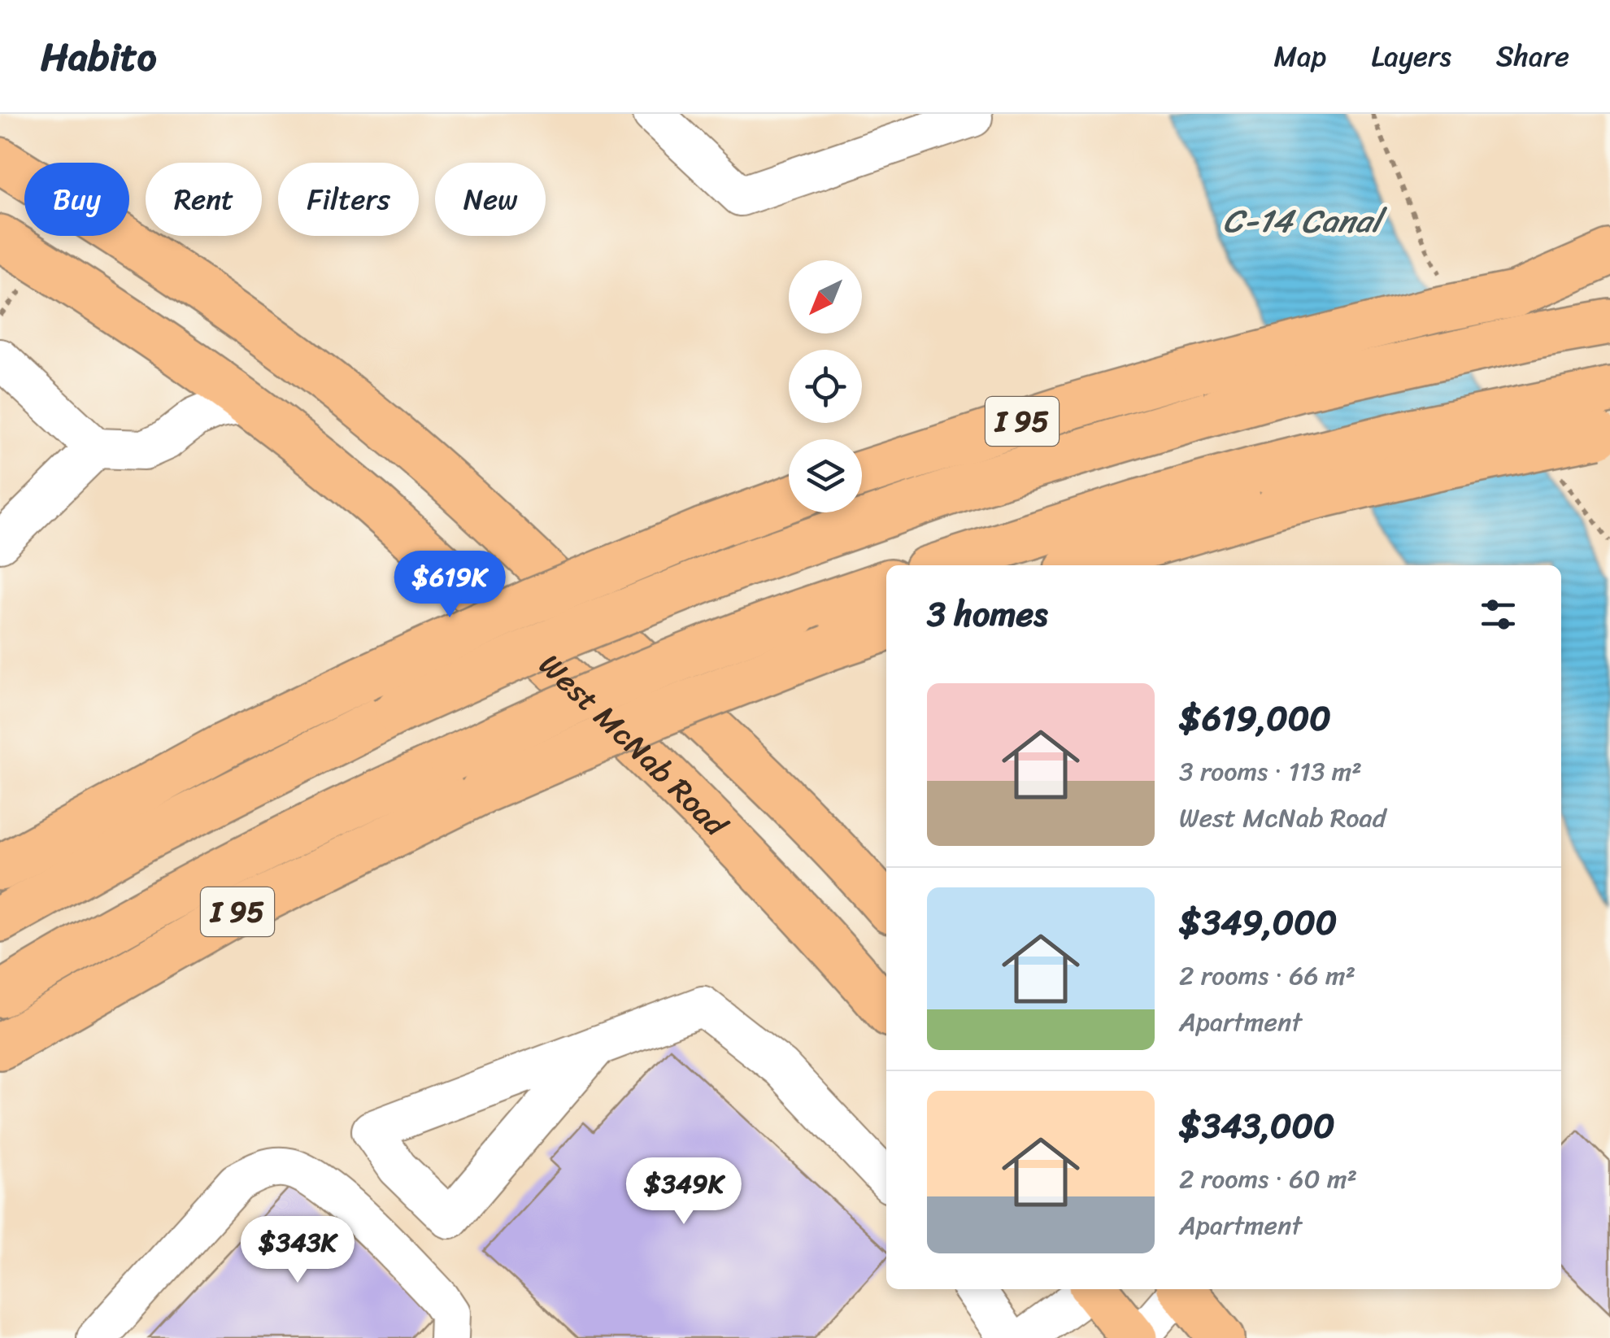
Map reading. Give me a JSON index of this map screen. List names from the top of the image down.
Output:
{
  "streets": {
    "main road": ["I 95", "West McNab Road"]
  },
  "water": ["C-14 Canal"],
  "north": "bottom left",
  "page": {
    "header": "Habito",
    "nav": ["Map", "Layers", "Share"],
    "chip": [
      "Buy",
      "Rent",
      "Filters",
      "New"
    ],
    "price": ["$619K", "$349K", "$343K"],
    "heading": "3 homes",
    "list": [
      {
        "name": "$619,000",
        "note": "3 rooms · 113 m² · West McNab Road"
      },
      {
        "name": "$349,000",
        "note": "2 rooms · 66 m² · Apartment"
      },
      {
        "name": "$343,000",
        "note": "2 rooms · 60 m² · Apartment"
      }
    ]
  }
}
